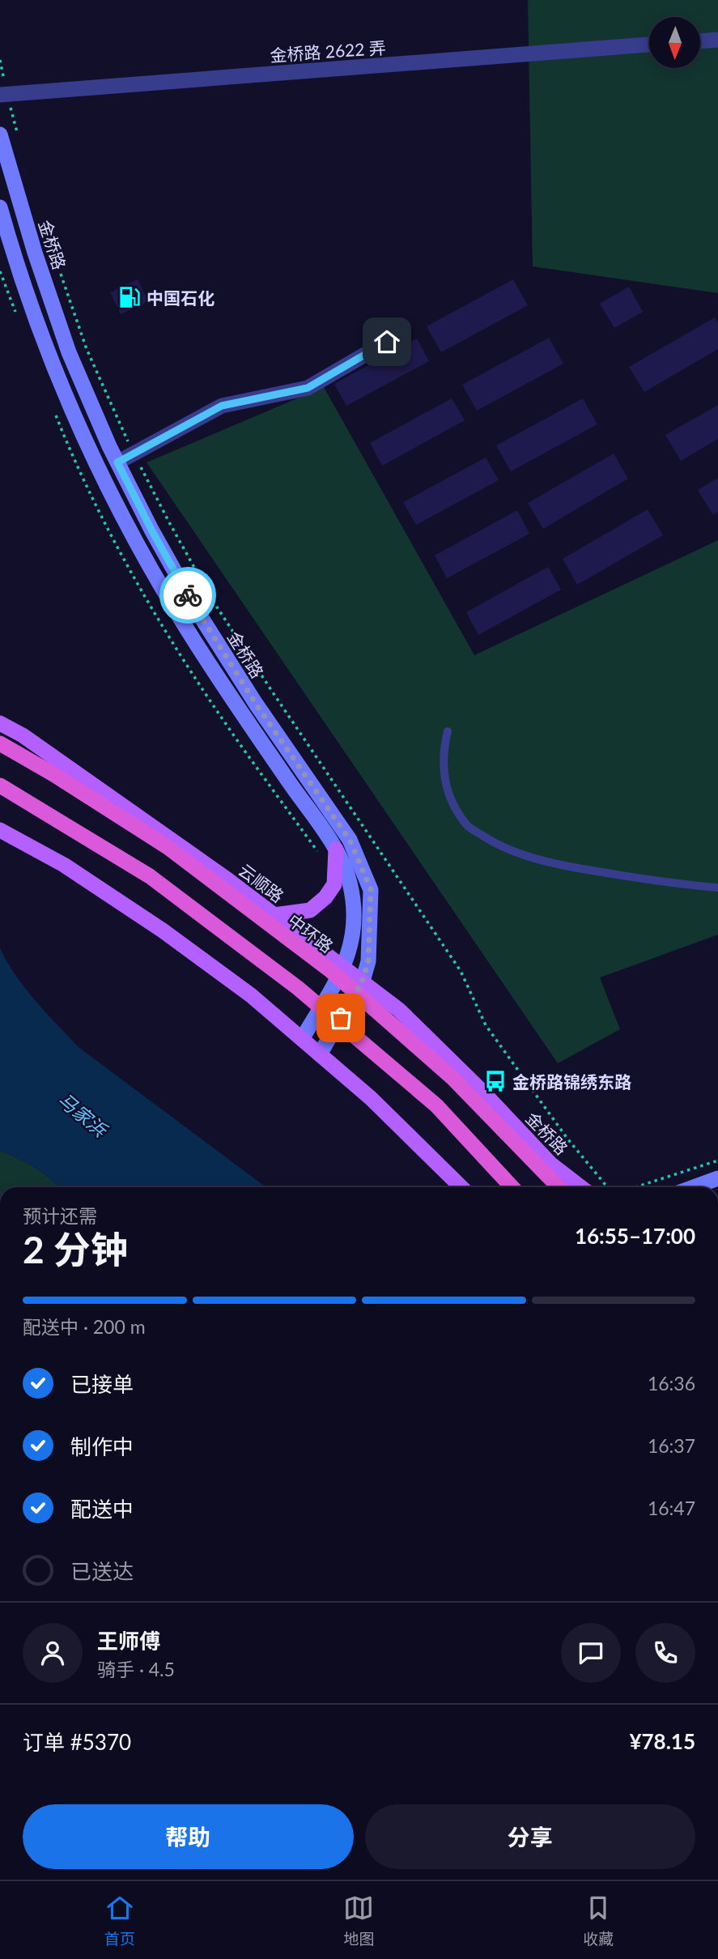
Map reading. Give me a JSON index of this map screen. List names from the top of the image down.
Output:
{
  "streets": {
    "highway": ["中环路"],
    "main road": ["金桥路", "云顺路"],
    "street": ["金桥路 2622 弄"]
  },
  "crossings": [
    ["金桥路", "云顺路"]
  ],
  "water": ["马家浜"],
  "places": {
    "fuel station": ["中国石化"],
    "bus stop": ["金桥路锦绣东路"]
  },
  "north": "bottom",
  "page": {
    "heading": ["2 分钟", "预计还需", "16:55–17:00"],
    "panel": [
      "王师傅",
      "骑手 · 4.5",
      "订单 #5370",
      "¥78.15"
    ],
    "bar": "配送中 · 200 m",
    "list": [
      ["已接单", "16:36"],
      ["制作中", "16:37"],
      ["配送中", "16:47"],
      "已送达"
    ],
    "buttons": ["帮助", "分享"],
    "tabs": ["首页", "地图", "收藏"]
  }
}
